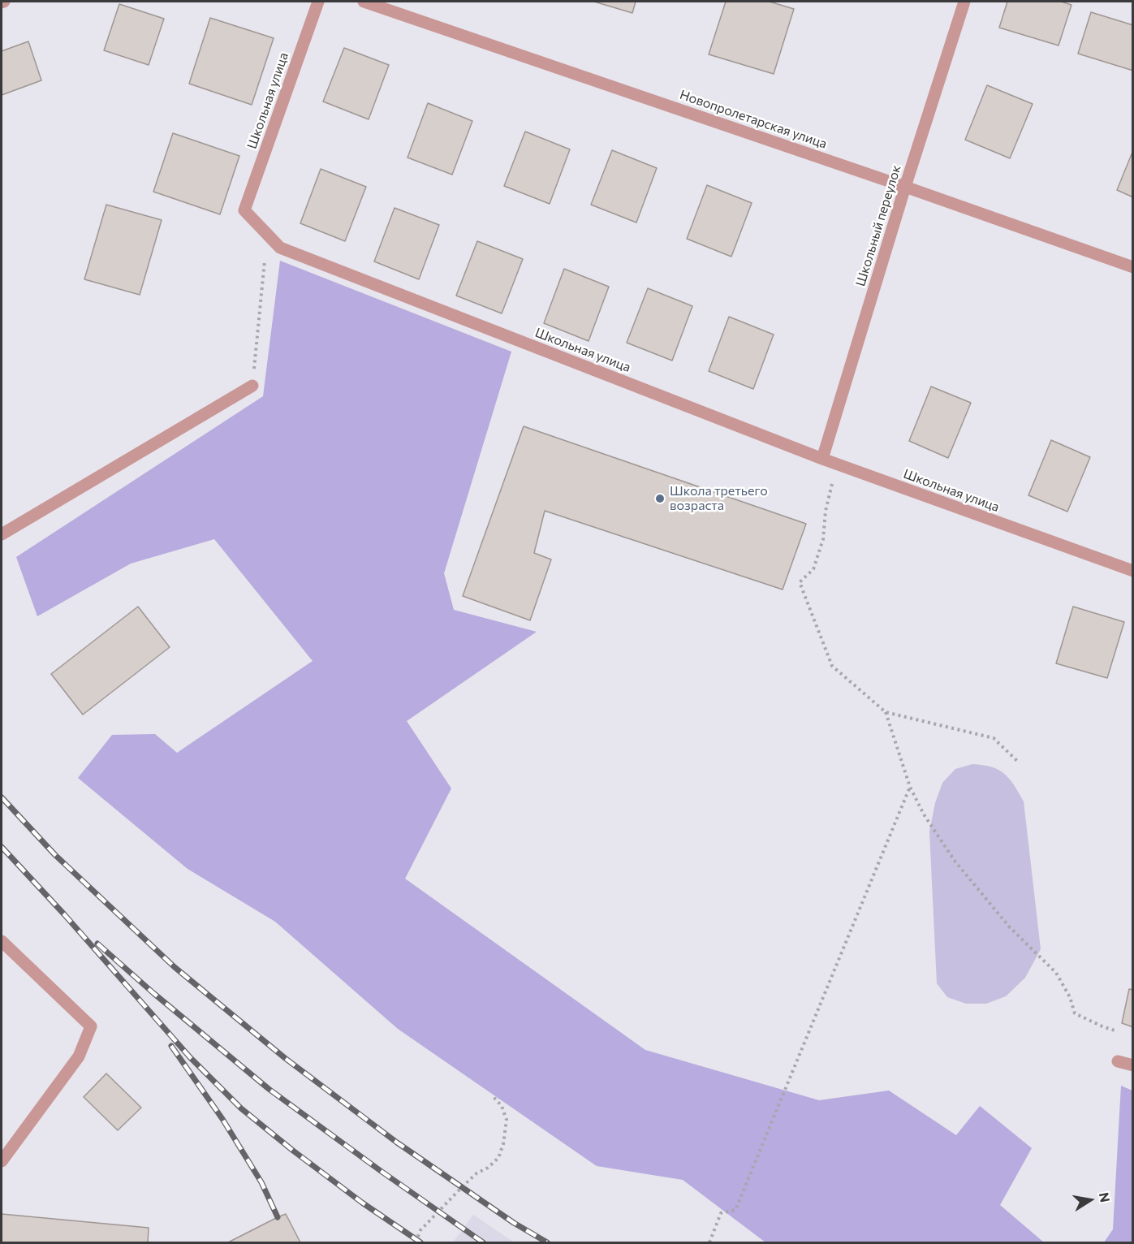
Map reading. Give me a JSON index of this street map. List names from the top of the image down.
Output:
{
  "streets": {
    "street": ["Школьная улица", "Новопролетарская улица", "Школьный переулок"]
  },
  "crossings": [
    ["Школьная улица", "Школьный переулок"],
    ["Новопролетарская улица", "Школьный переулок"]
  ],
  "places": ["Школа третьего возраста"],
  "north": "right"
}
